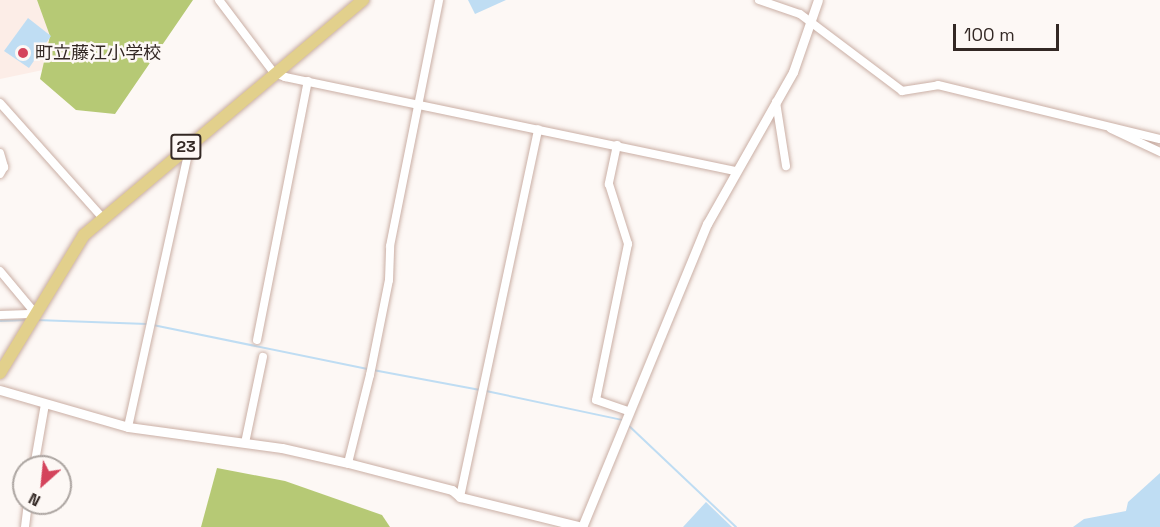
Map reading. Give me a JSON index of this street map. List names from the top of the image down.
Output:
{
  "streets": {
    "main road": ["23"]
  },
  "places": ["町立藤江小学校"],
  "scale_bar": "100 m",
  "north": "bottom left"
}
